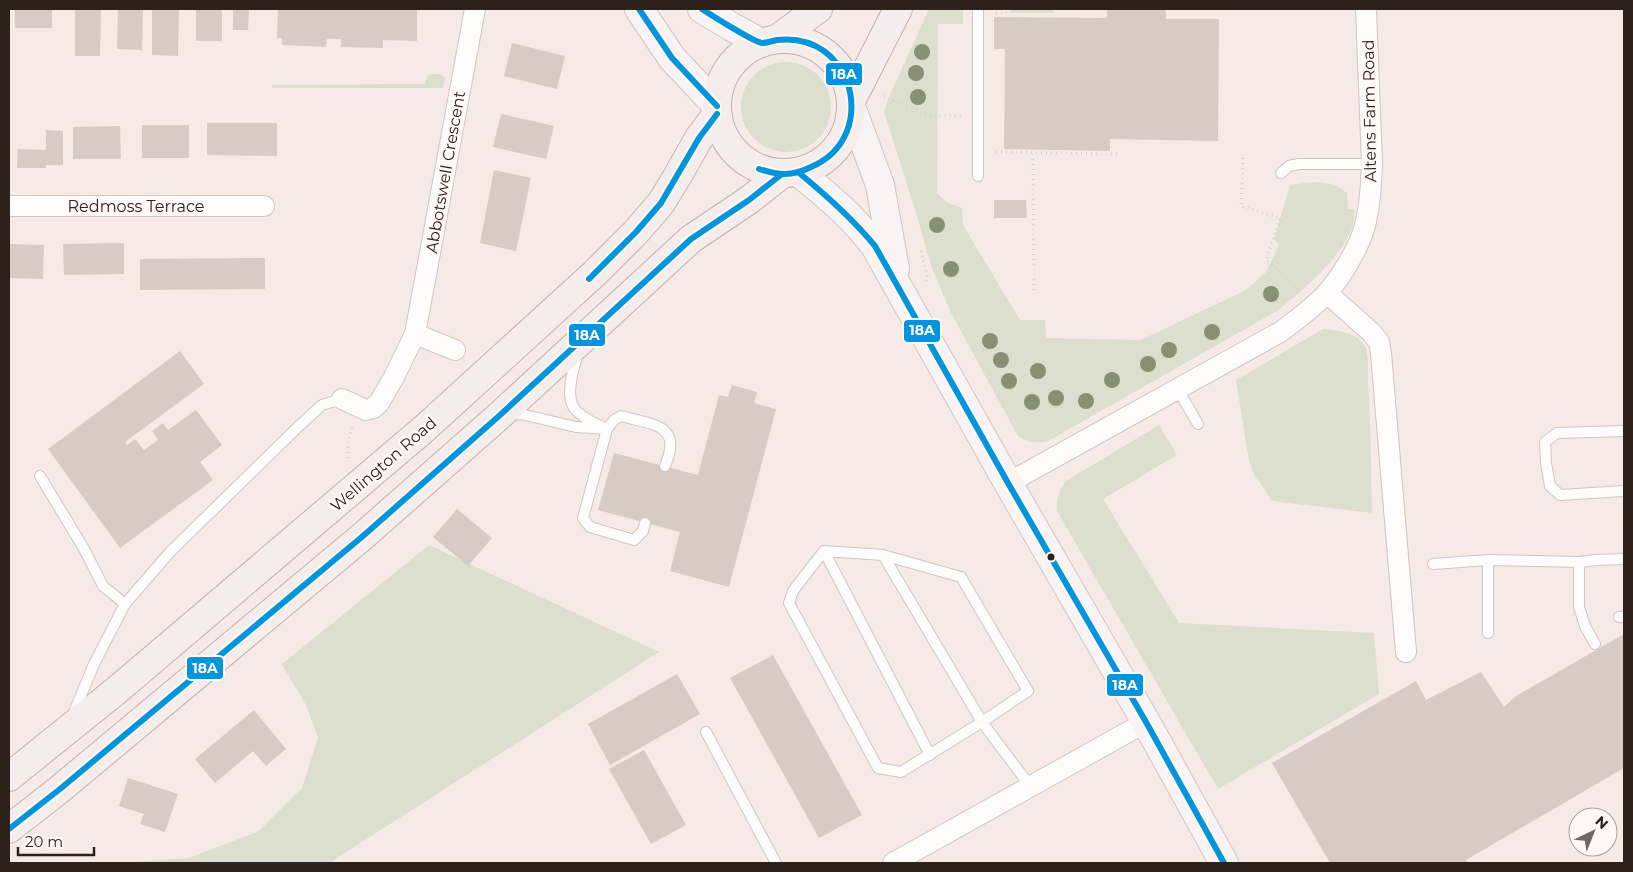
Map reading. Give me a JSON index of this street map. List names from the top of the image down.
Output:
{
  "streets": {
    "main road": ["Wellington Road"],
    "street": ["Altens Farm Road", "Abbotswell Crescent", "Redmoss Terrace"]
  },
  "lines": ["transit line 18A"],
  "scale_bar": "20 m",
  "north": "top right"
}
